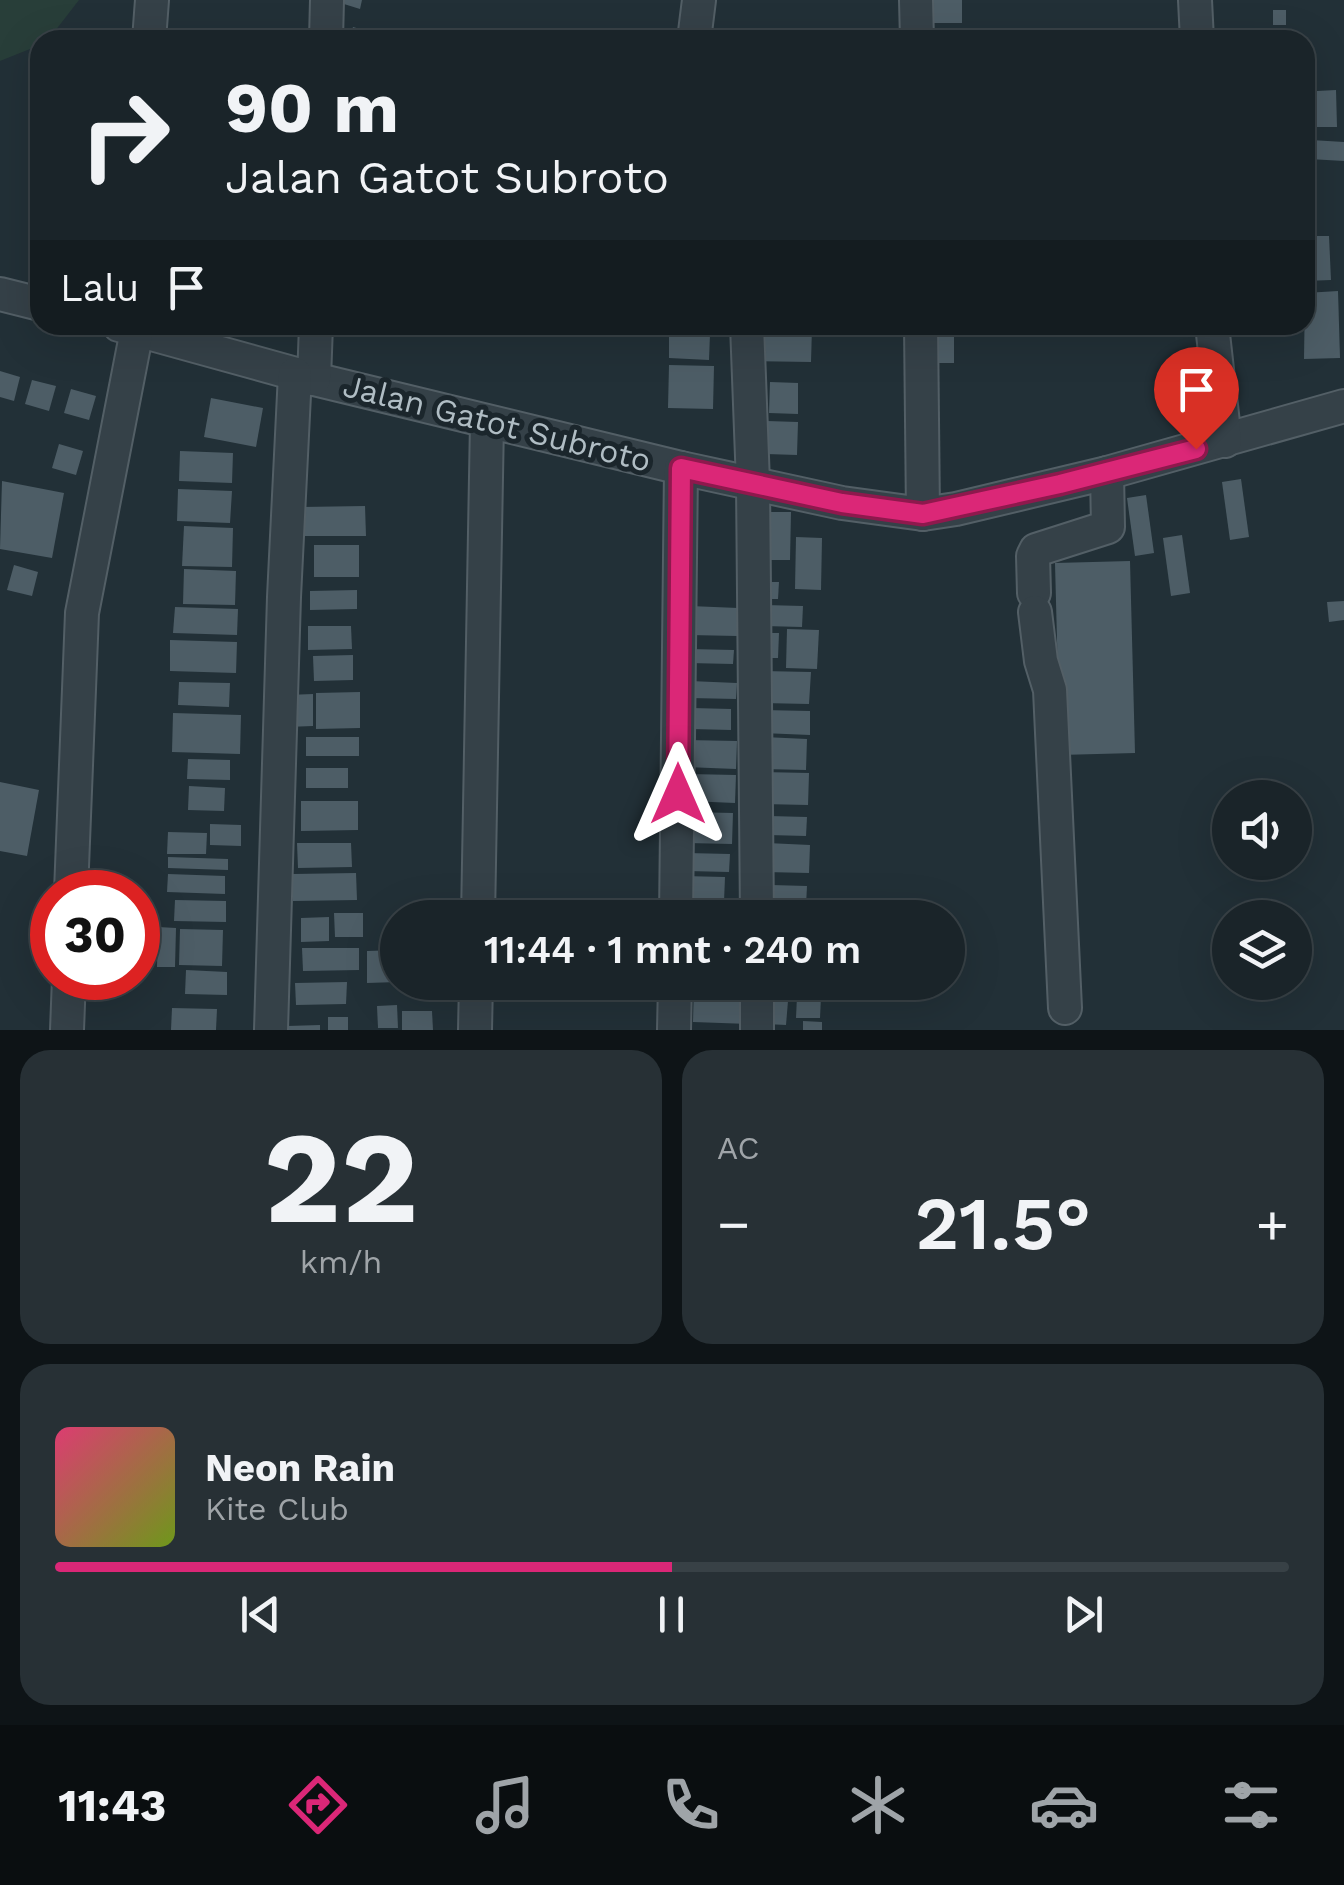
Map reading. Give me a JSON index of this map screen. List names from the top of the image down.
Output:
{
  "streets": {
    "street": ["Jalan Gatot Subroto"]
  },
  "page": {
    "turn": ["90 m", "Jalan Gatot Subroto"],
    "then": "Lalu",
    "limit": "30",
    "trip": "11:44 · 1 mnt · 240 m",
    "tile": [
      ["22", "km/h"],
      "AC"
    ],
    "heat": ["−", "21.5°", "+"],
    "song": ["Neon Rain", "Kite Club"],
    "tabs": "11:43"
  }
}
